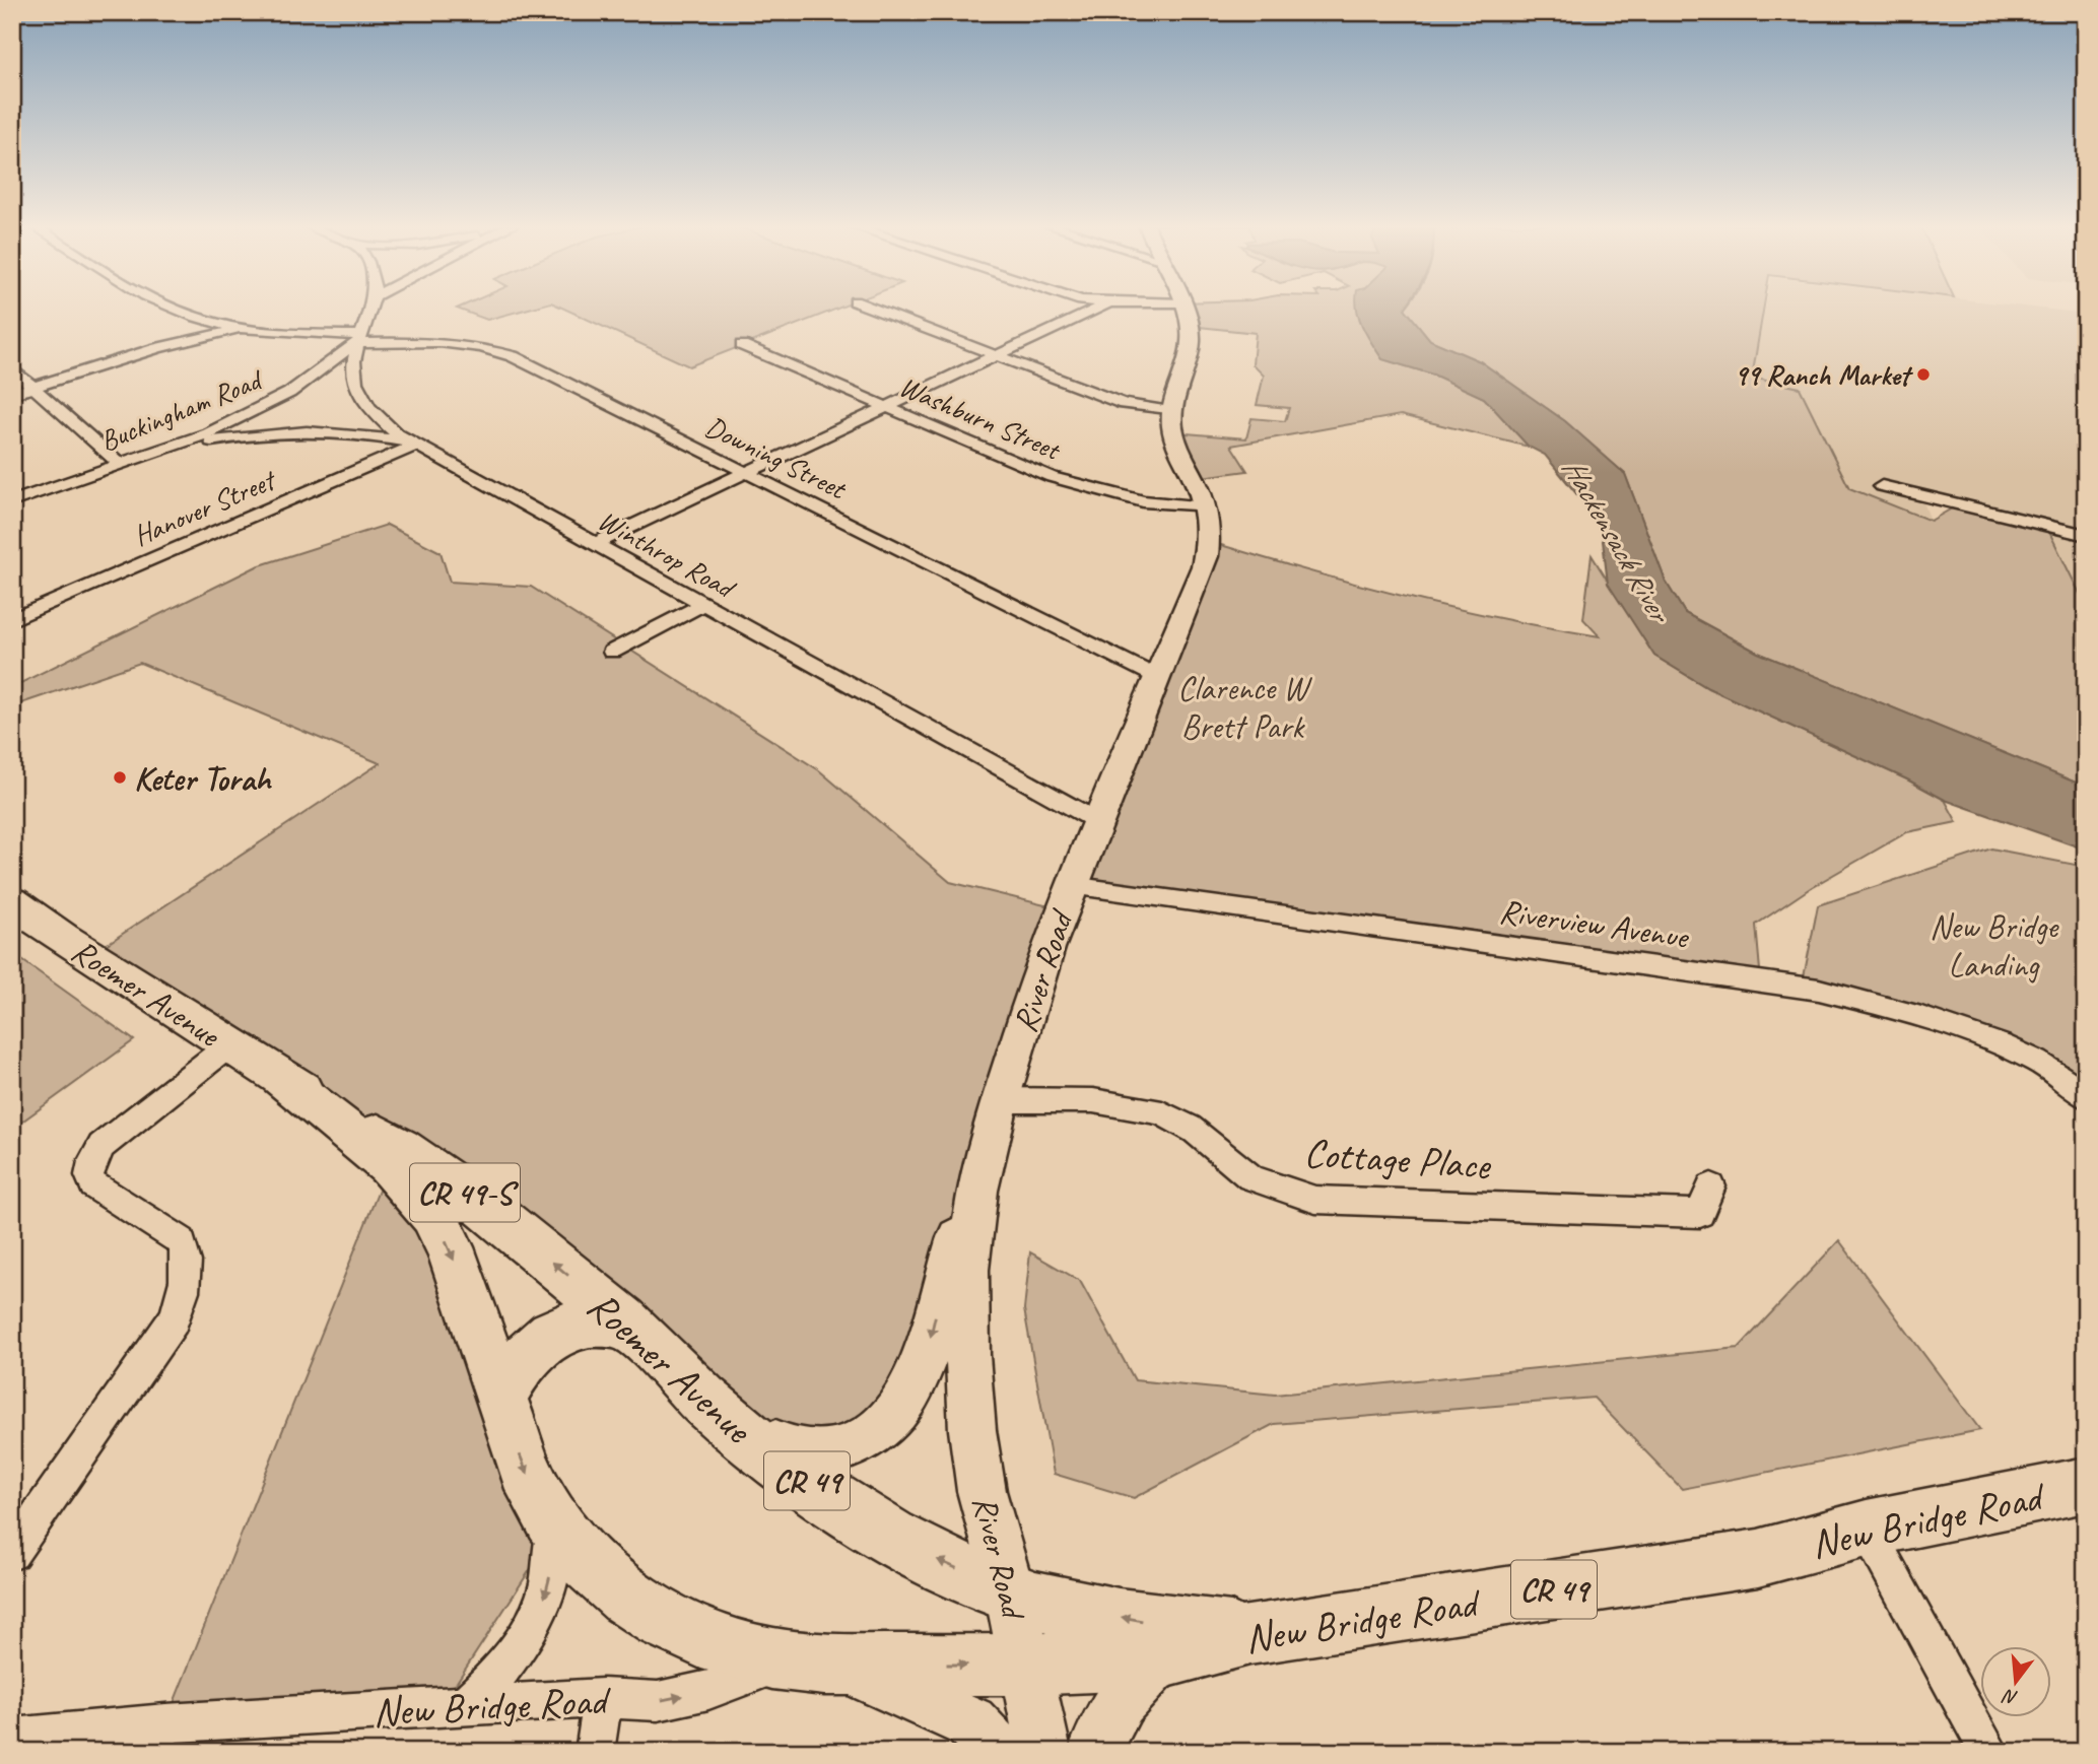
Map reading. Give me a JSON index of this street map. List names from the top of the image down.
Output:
{
  "streets": {
    "main road": [
      "River Road",
      "Roemer Avenue",
      "CR 49-S",
      "CR 49",
      "New Bridge Road"
    ],
    "street": [
      "Buckingham Road",
      "Washburn Street",
      "Downing Street",
      "Hanover Street",
      "Winthrop Road",
      "Riverview Avenue",
      "Cottage Place"
    ]
  },
  "crossings": [
    ["Buckingham Road", "Downing Street"],
    ["Buckingham Road", "Winthrop Road"],
    ["Washburn Street", "River Road"],
    ["Downing Street", "Winthrop Road"],
    ["Downing Street", "River Road"],
    ["Hanover Street", "Winthrop Road"],
    ["Winthrop Road", "River Road"],
    ["Riverview Avenue", "River Road"],
    ["River Road", "Roemer Avenue"],
    ["River Road", "Cottage Place"],
    ["River Road", "New Bridge Road"],
    ["Roemer Avenue", "New Bridge Road"]
  ],
  "water": ["Hackensack River"],
  "parks": ["Clarence W Brett Park", "New Bridge Landing"],
  "places": ["99 Ranch Market", "Keter Torah"],
  "north": "bottom"
}
